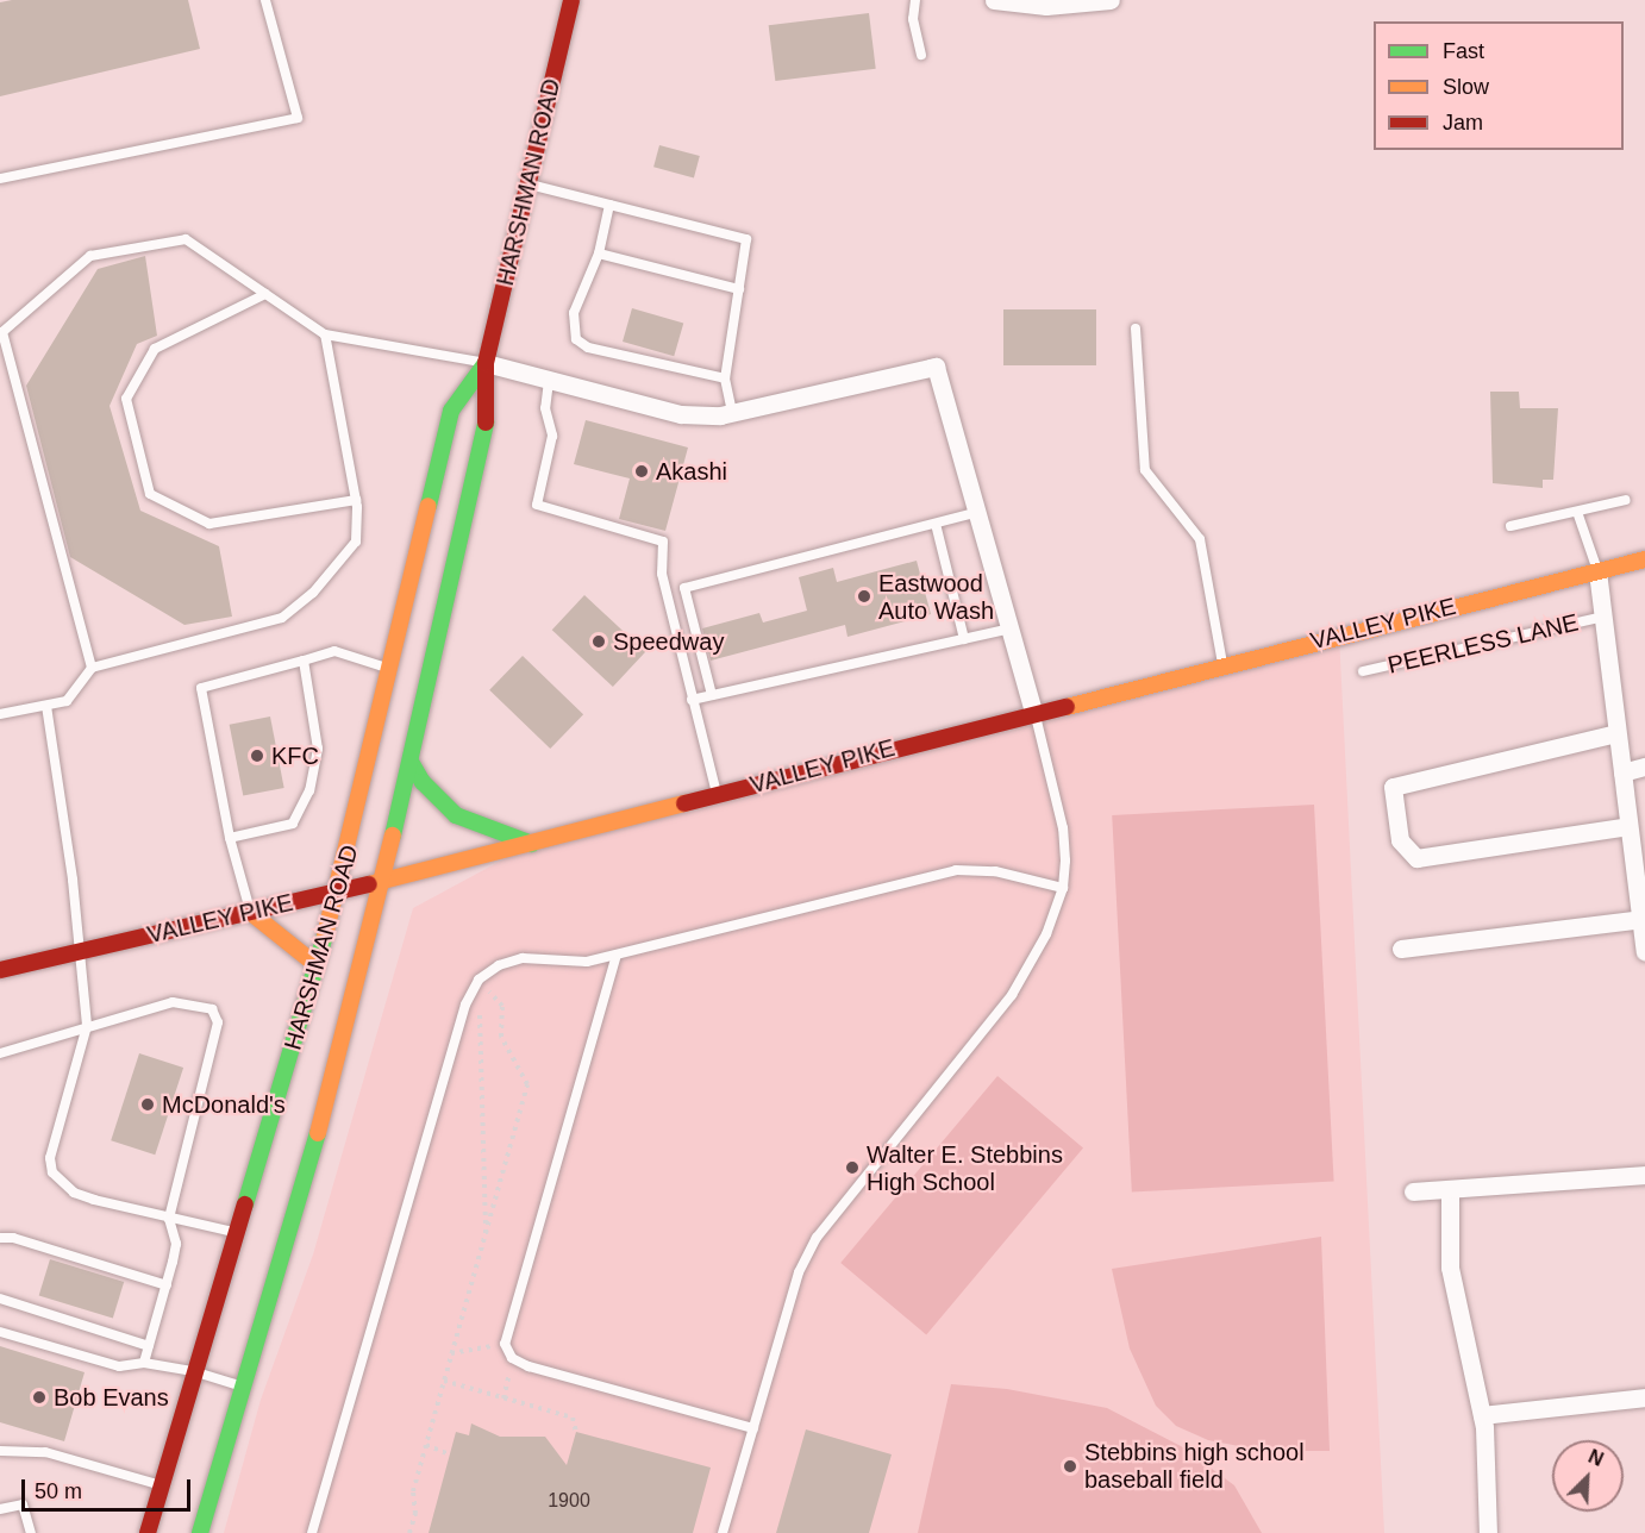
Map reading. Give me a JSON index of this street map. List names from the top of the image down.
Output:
{
  "streets": {
    "main road": ["HARSHMAN ROAD", "VALLEY PIKE"],
    "lane": ["PEERLESS LANE"]
  },
  "crossings": [
    ["HARSHMAN ROAD", "VALLEY PIKE"]
  ],
  "places": [
    "Akashi",
    "Eastwood Auto Wash",
    "Speedway",
    "KFC",
    "McDonald's",
    "Walter E. Stebbins High School",
    "Bob Evans",
    "Stebbins high school baseball field"
  ],
  "house_numbers": ["1900"],
  "legend": ["Fast", "Slow", "Jam"],
  "scale_bar": "50 m",
  "north": "top right"
}
